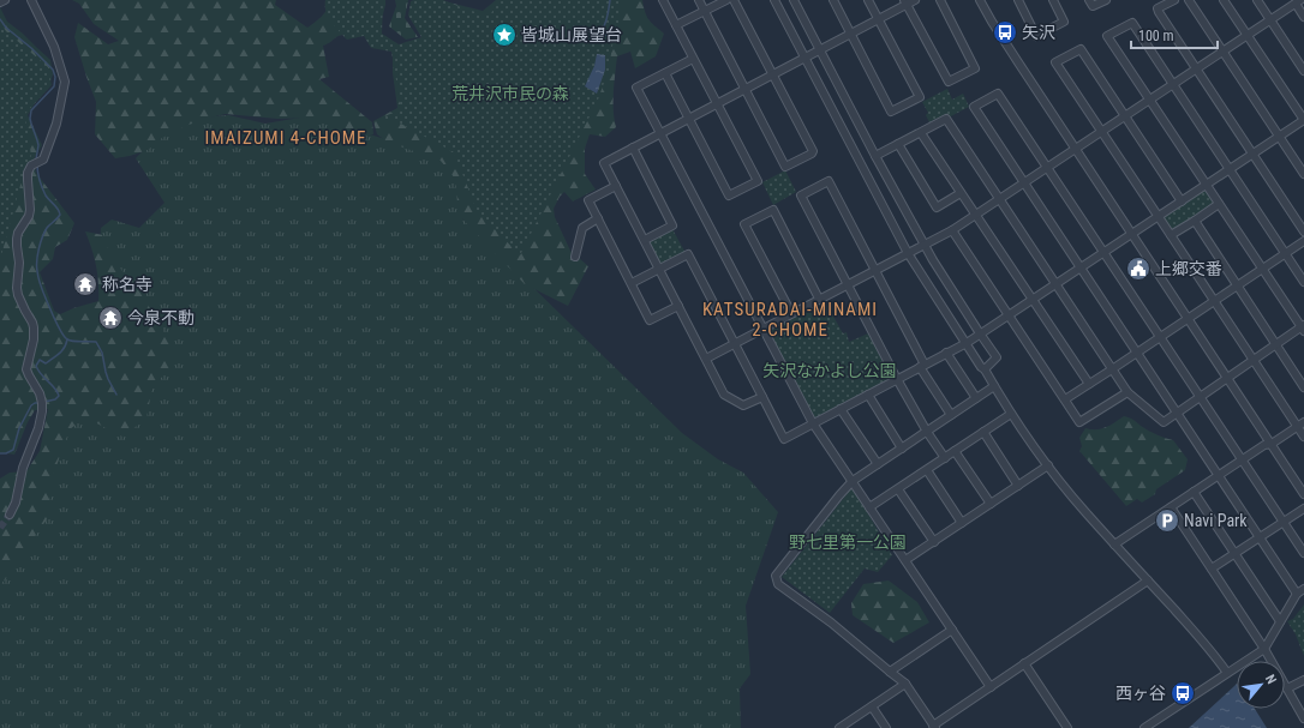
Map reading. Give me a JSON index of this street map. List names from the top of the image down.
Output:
{
  "districts": ["IMAIZUMI 4-CHOME", "KATSURADAI-MINAMI 2-CHOME"],
  "parks": ["荒井沢市民の森", "矢沢なかよし公園", "野七里第一公園"],
  "places": {
    "bus stop": ["矢沢", "西ヶ谷"],
    "place": ["皆城山展望台"],
    "public building": ["上郷交番"],
    "temple": ["称名寺", "今泉不動"],
    "parking": ["Navi Park"]
  },
  "scale_bar": "100 m",
  "north": "top right"
}
